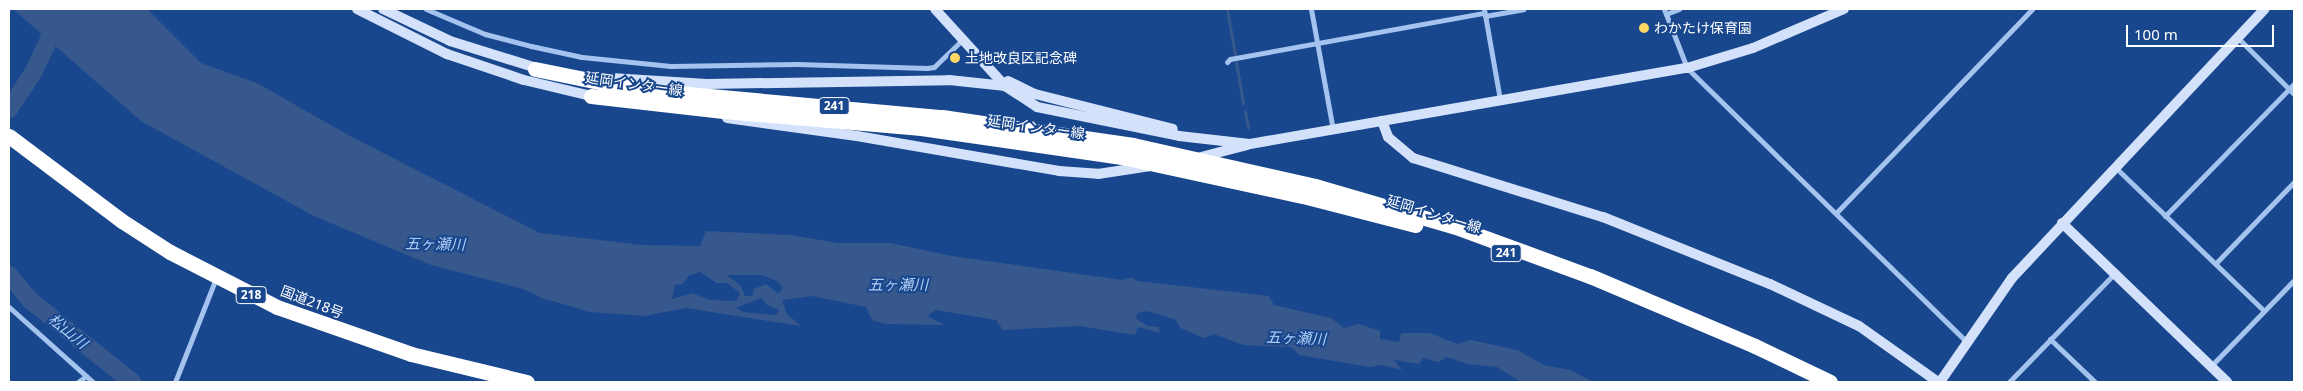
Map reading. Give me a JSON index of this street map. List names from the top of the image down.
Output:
{
  "streets": {
    "highway": [
      "延岡インター線",
      "241",
      "218",
      "国道218号"
    ]
  },
  "crossings": [
    ["延岡インター線", "241"]
  ],
  "water": ["五ヶ瀬川", "松山川"],
  "places": ["わかたけ保育園", "土地改良区記念碑"],
  "scale_bar": "100 m"
}
